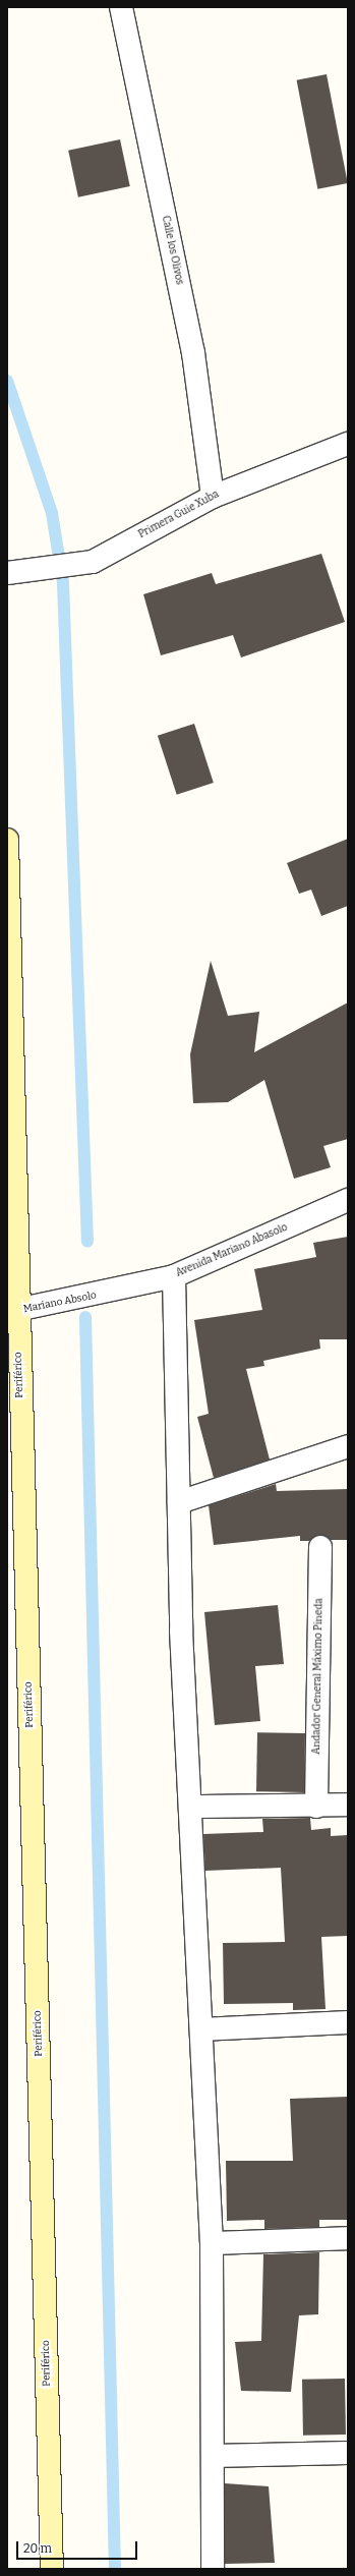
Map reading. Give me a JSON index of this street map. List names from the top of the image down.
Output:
{
  "streets": {
    "main road": ["Periférico"],
    "street": [
      "Calle los Olivos",
      "Primera Guie Xuba",
      "Avenida Mariano Abasolo",
      "Mariano Absolo",
      "Andador General Máximo Pineda"
    ]
  },
  "crossings": [
    ["Calle los Olivos", "Primera Guie Xuba"],
    ["Avenida Mariano Abasolo", "Mariano Absolo"],
    ["Mariano Absolo", "Periférico"]
  ],
  "scale_bar": "20 m"
}
